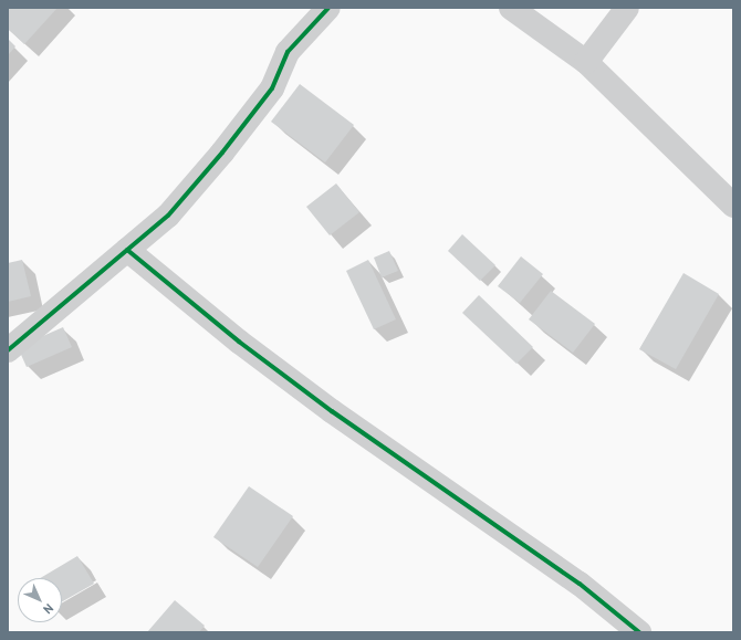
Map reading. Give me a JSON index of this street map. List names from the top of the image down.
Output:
{
  "north": "bottom right"
}
